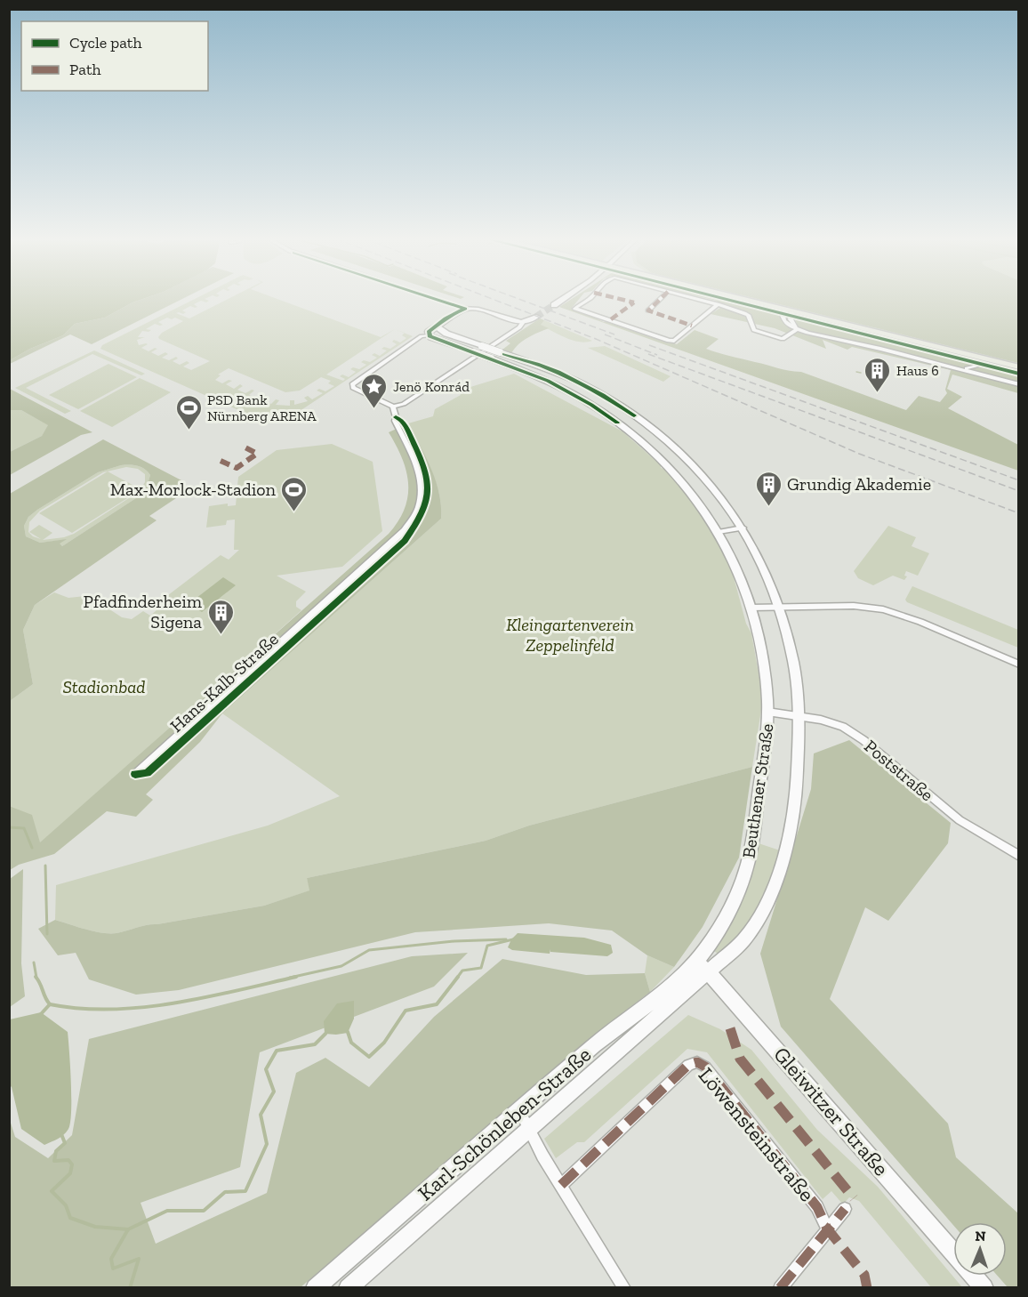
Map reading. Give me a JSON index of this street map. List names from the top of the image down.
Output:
{
  "streets": {
    "main road": ["Beuthener Straße", "Gleiwitzer Straße", "Karl-Schönleben-Straße"],
    "street": ["Hans-Kalb-Straße", "Poststraße", "Löwensteinstraße"]
  },
  "crossings": [
    ["Poststraße", "Beuthener Straße"],
    ["Beuthener Straße", "Gleiwitzer Straße"],
    ["Beuthener Straße", "Karl-Schönleben-Straße"],
    ["Gleiwitzer Straße", "Karl-Schönleben-Straße"]
  ],
  "parks": ["Kleingartenverein Zeppelinfeld", "Stadionbad"],
  "places": {
    "building": ["Haus 6", "Grundig Akademie", "Pfadfinderheim Sigena"],
    "place": ["Jenö Konrád"],
    "sports": ["PSD Bank Nürnberg ARENA", "Max-Morlock-Stadion"]
  },
  "legend": ["Cycle path", "Path"],
  "north": "top"
}
